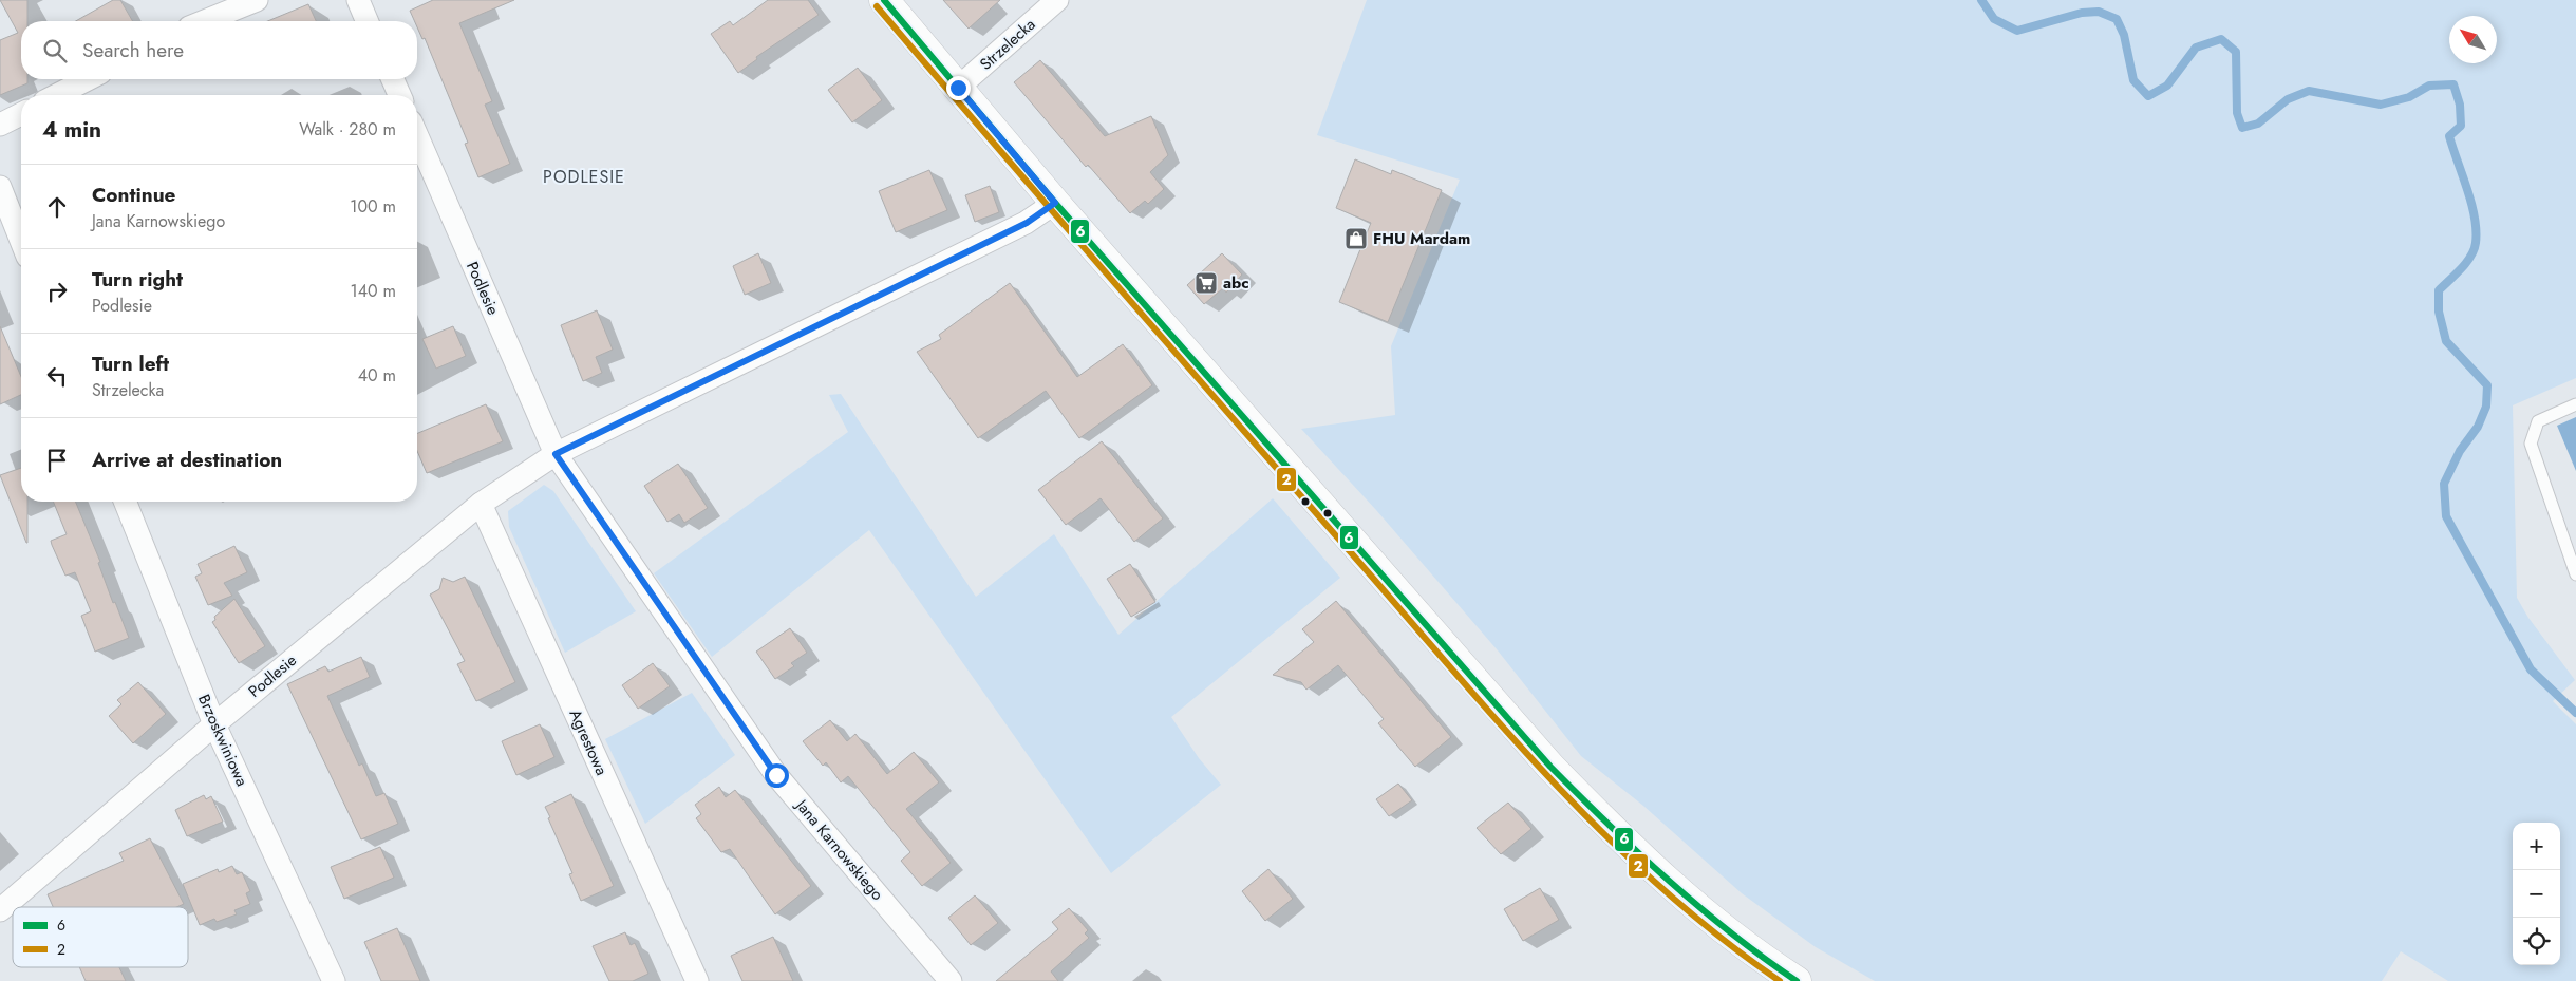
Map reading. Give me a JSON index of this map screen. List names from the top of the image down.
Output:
{
  "streets": {
    "street": [
      "Strzelecka",
      "Podlesie",
      "Brzoskwiniowa",
      "Agrestowa",
      "Jana Karnowskiego"
    ]
  },
  "crossings": [
    ["Podlesie", "Brzoskwiniowa"],
    ["Podlesie", "Agrestowa"],
    ["Podlesie", "Jana Karnowskiego"]
  ],
  "districts": ["PODLESIE"],
  "places": {
    "shop": ["FHU Mardam"],
    "supermarket": ["abc"]
  },
  "lines": ["transit line 6", "transit line 2"],
  "legend": ["6", "2"],
  "north": "top left",
  "page": {
    "search": "Search here",
    "heading": ["4 min", "Walk · 280 m"],
    "list": [
      ["Continue", "Jana Karnowskiego", "100 m"],
      ["Turn right", "Podlesie", "140 m"],
      ["Turn left", "Strzelecka", "40 m"],
      "Arrive at destination"
    ],
    "map_buttons": ["+", "−"]
  }
}
